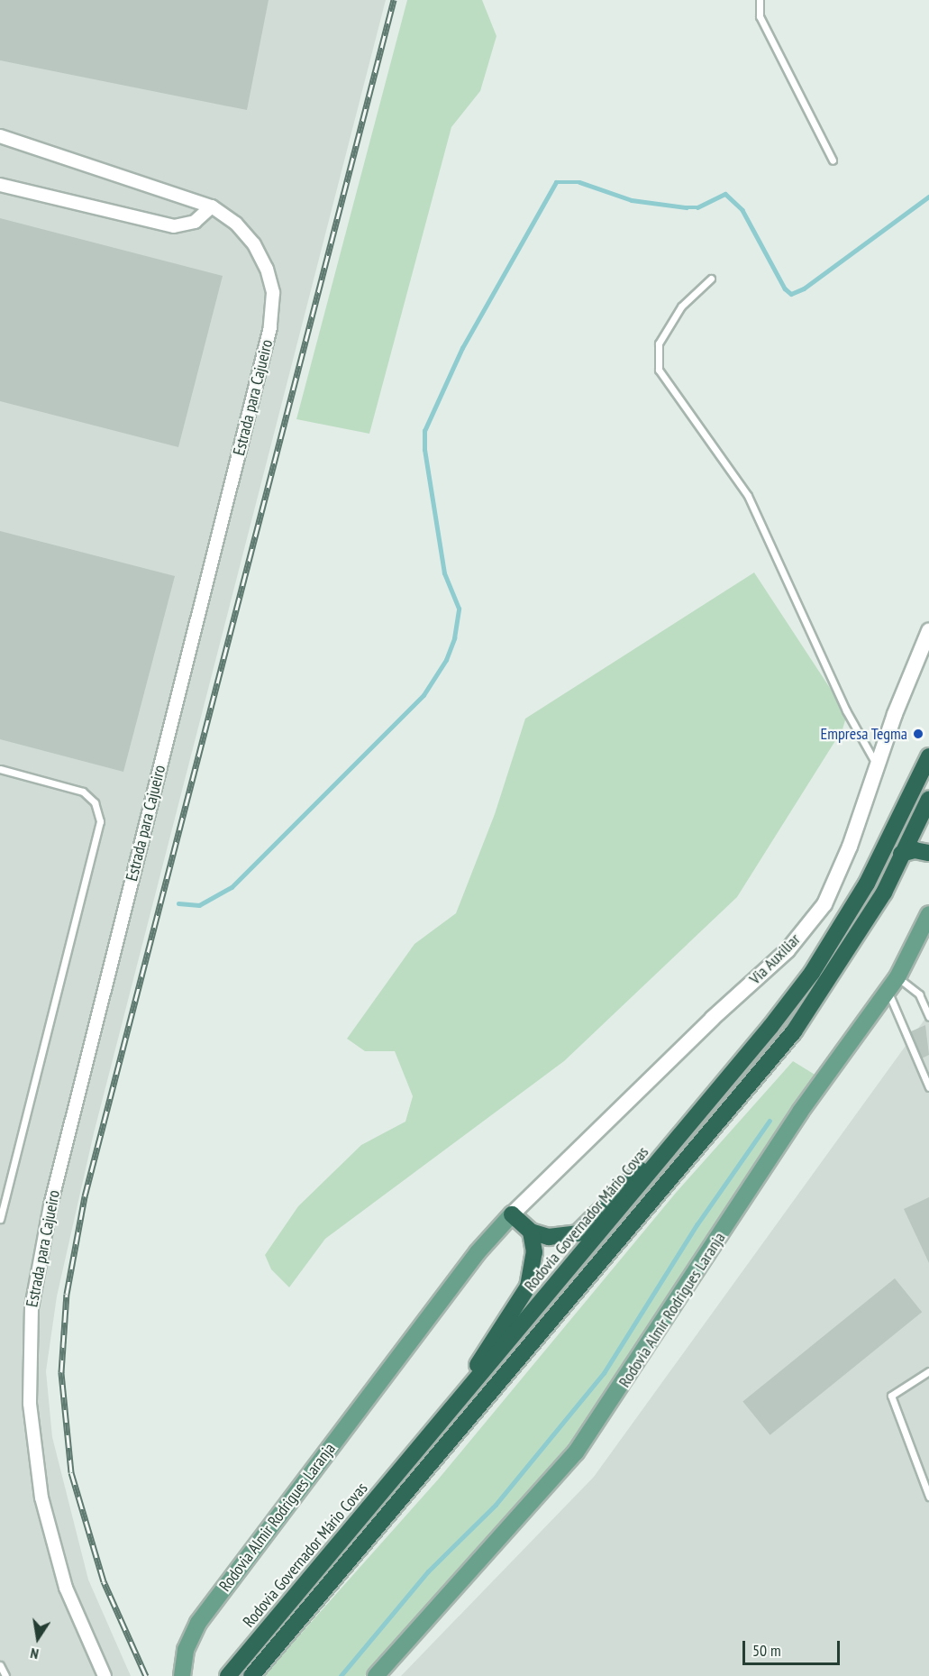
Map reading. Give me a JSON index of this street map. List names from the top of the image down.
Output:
{
  "streets": {
    "highway": ["Rodovia Governador Mário Covas"],
    "main road": ["Rodovia Almir Rodrigues Laranja"],
    "street": ["Estrada para Cajueiro", "Via Auxiliar"]
  },
  "crossings": [
    ["Via Auxiliar", "Rodovia Almir Rodrigues Laranja"]
  ],
  "places": ["Empresa Tegma"],
  "scale_bar": "50 m",
  "north": "bottom"
}
